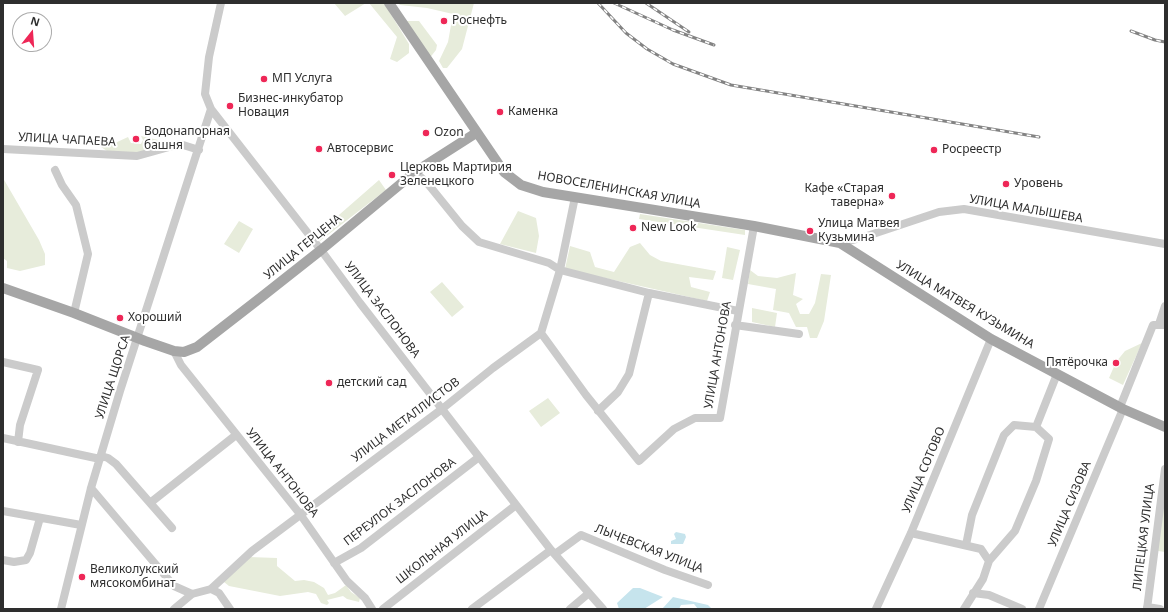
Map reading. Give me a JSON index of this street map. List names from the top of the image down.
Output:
{
  "streets": {
    "main road": ["НОВОСЕЛЕНИНСКАЯ УЛИЦА", "УЛИЦА ГЕРЦЕНА", "УЛИЦА МАТВЕЯ КУЗЬМИНА"],
    "street": [
      "УЛИЦА ЧАПАЕВА",
      "УЛИЦА МАЛЫШЕВА",
      "УЛИЦА ЗАСЛОНОВА",
      "УЛИЦА АНТОНОВА",
      "УЛИЦА ЩОРСА",
      "УЛИЦА МЕТАЛЛИСТОВ",
      "УЛИЦА СОТОВО",
      "ПЕРЕУЛОК ЗАСЛОНОВА",
      "УЛИЦА СИЗОВА",
      "ЛИПЕЦКАЯ УЛИЦА",
      "ШКОЛЬНАЯ УЛИЦА",
      "ЛЫЧЕВСКАЯ УЛИЦА"
    ]
  },
  "crossings": [
    ["УЛИЦА ЧАПАЕВА", "УЛИЦА ЩОРСА"],
    ["НОВОСЕЛЕНИНСКАЯ УЛИЦА", "УЛИЦА МАЛЫШЕВА"],
    ["НОВОСЕЛЕНИНСКАЯ УЛИЦА", "УЛИЦА ГЕРЦЕНА"],
    ["НОВОСЕЛЕНИНСКАЯ УЛИЦА", "УЛИЦА МАТВЕЯ КУЗЬМИНА"],
    ["НОВОСЕЛЕНИНСКАЯ УЛИЦА", "УЛИЦА АНТОНОВА"],
    ["УЛИЦА МАЛЫШЕВА", "УЛИЦА МАТВЕЯ КУЗЬМИНА"],
    ["УЛИЦА ГЕРЦЕНА", "УЛИЦА ЗАСЛОНОВА"],
    ["УЛИЦА ГЕРЦЕНА", "УЛИЦА АНТОНОВА"],
    ["УЛИЦА ГЕРЦЕНА", "УЛИЦА ЩОРСА"],
    ["УЛИЦА МАТВЕЯ КУЗЬМИНА", "УЛИЦА СОТОВО"],
    ["УЛИЦА МАТВЕЯ КУЗЬМИНА", "УЛИЦА СИЗОВА"],
    ["УЛИЦА ЗАСЛОНОВА", "УЛИЦА ЩОРСА"],
    ["УЛИЦА ЗАСЛОНОВА", "УЛИЦА МЕТАЛЛИСТОВ"],
    ["УЛИЦА ЗАСЛОНОВА", "ПЕРЕУЛОК ЗАСЛОНОВА"],
    ["УЛИЦА ЗАСЛОНОВА", "ШКОЛЬНАЯ УЛИЦА"],
    ["УЛИЦА ЗАСЛОНОВА", "ЛЫЧЕВСКАЯ УЛИЦА"],
    ["УЛИЦА АНТОНОВА", "УЛИЦА МЕТАЛЛИСТОВ"],
    ["УЛИЦА АНТОНОВА", "ПЕРЕУЛОК ЗАСЛОНОВА"]
  ],
  "places": [
    "Роснефть",
    "МП Услуга",
    "Бизнес-инкубатор Новация",
    "Каменка",
    "Ozon",
    "Водонапорная башня",
    "Автосервис",
    "Росреестр",
    "Церковь Мартирия Зеленецкого",
    "Уровень",
    "Кафе «Старая таверна»",
    "New Look",
    "Улица Матвея Кузьмина",
    "Хороший",
    "Пятёрочка",
    "детский сад",
    "Великолукский мясокомбинат"
  ],
  "north": "top"
}
